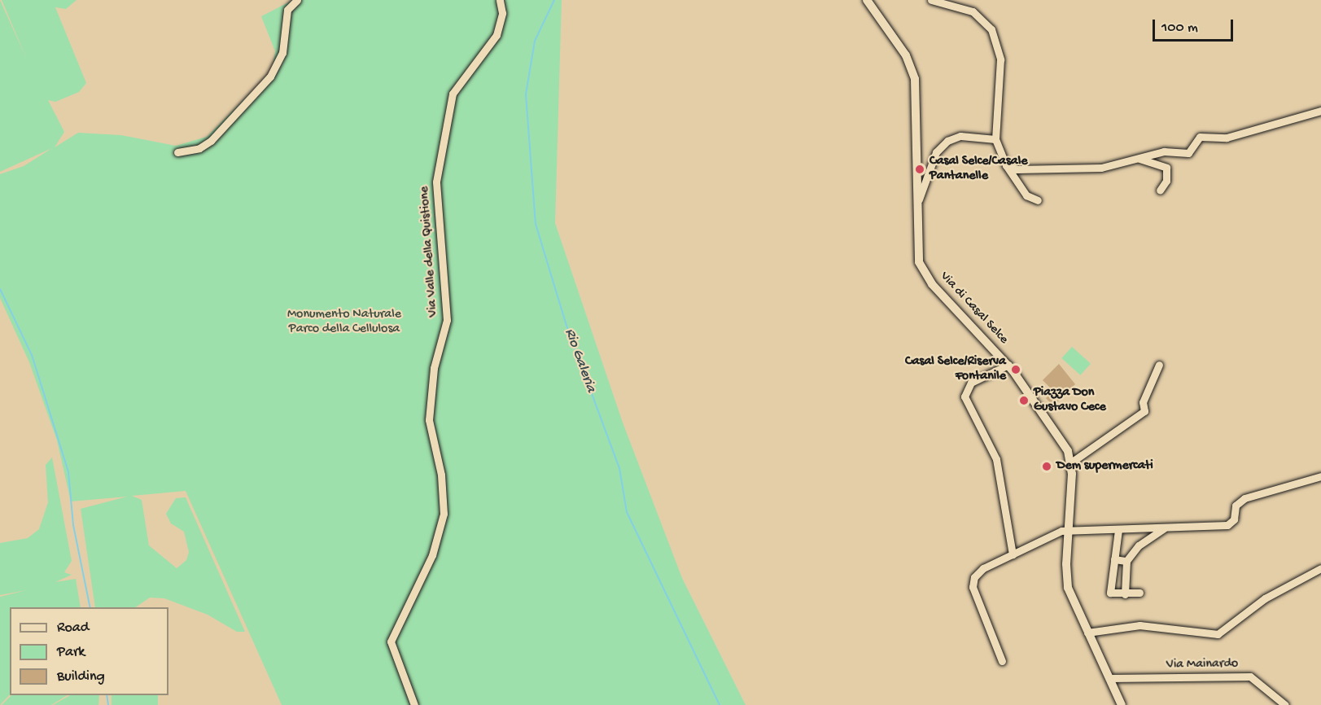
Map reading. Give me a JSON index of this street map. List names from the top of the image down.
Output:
{
  "streets": {
    "main road": ["Via di Casal Selce"],
    "street": ["Via Valle della Quistione", "Via Mainardo"]
  },
  "crossings": [
    ["Via di Casal Selce", "Via Mainardo"]
  ],
  "water": ["Rio Galeria"],
  "parks": ["Monumento Naturale Parco della Cellulosa"],
  "places": [
    "Casal Selce/Casale Pantanelle",
    "Casal Selce/Riserva Fontanile",
    "Piazza Don Gustavo Cece",
    "Dem supermercati"
  ],
  "legend": ["Road", "Park", "Building"],
  "scale_bar": "100 m"
}
